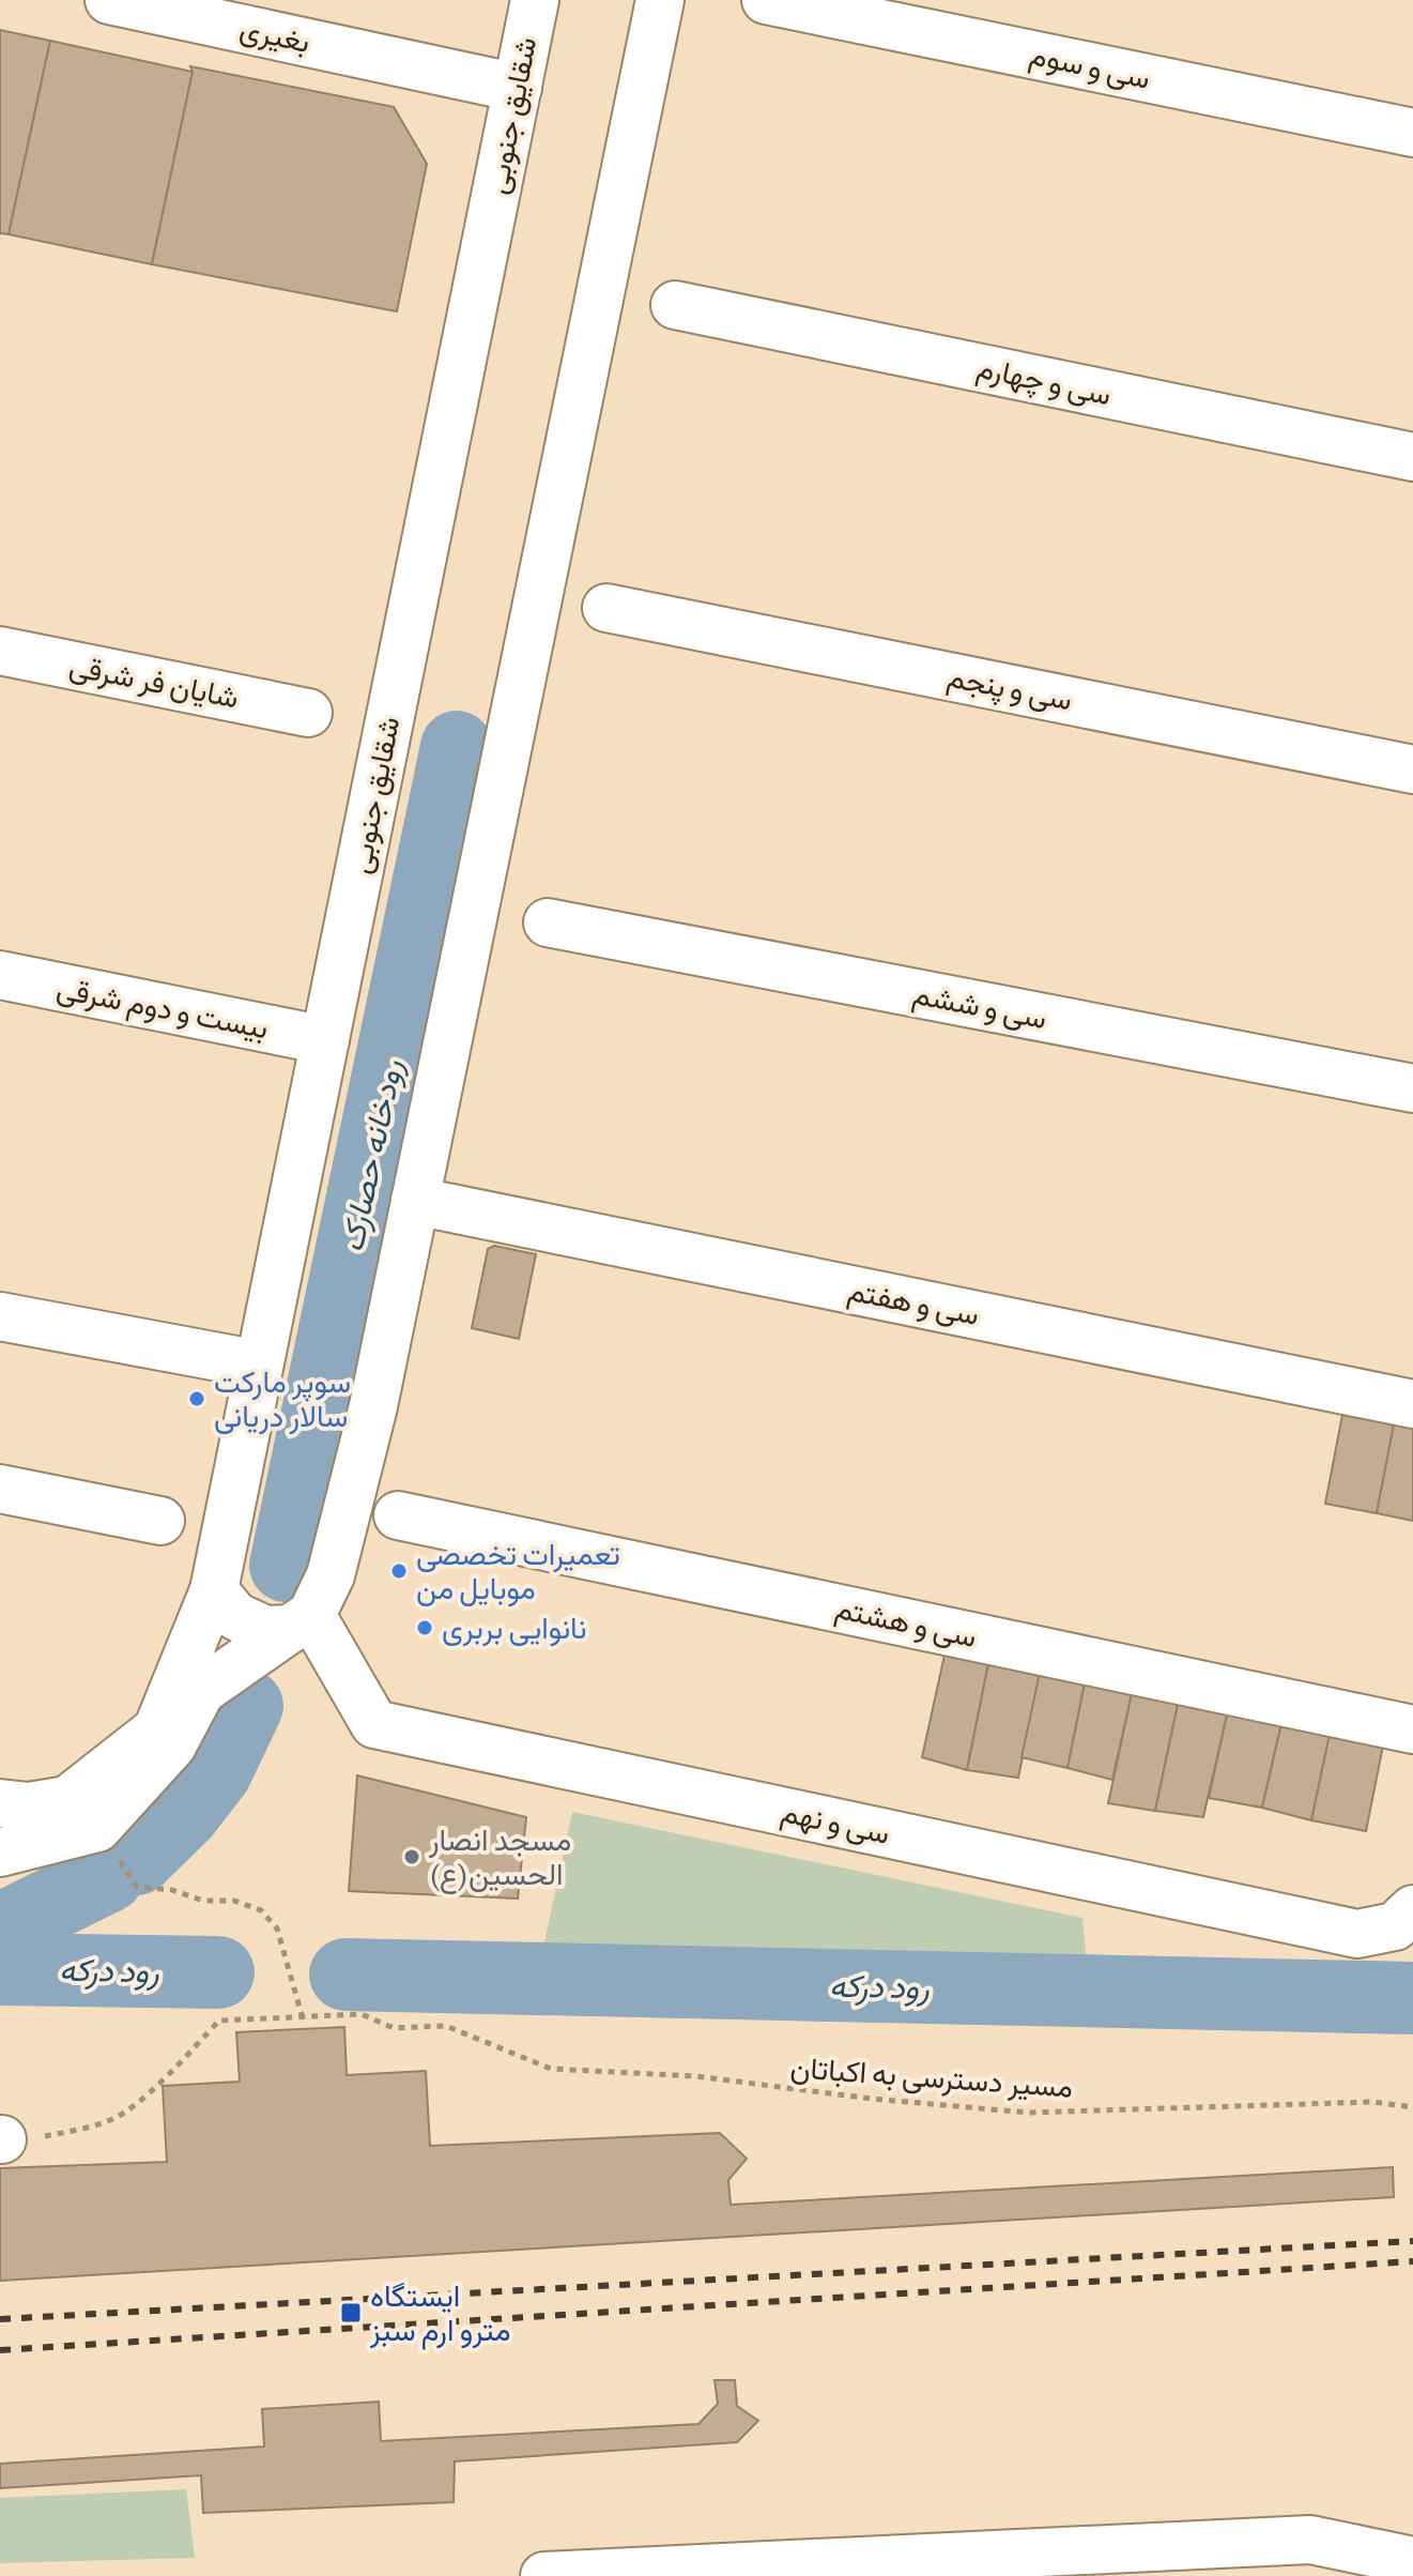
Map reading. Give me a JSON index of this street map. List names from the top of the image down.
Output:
{
  "streets": {
    "main road": [
      "بغیری",
      "سی و سوم",
      "شقایق جنوبی",
      "سی و چهارم",
      "شایان فر شرقی",
      "سی و پنجم",
      "سی و ششم",
      "بیست و دوم شرقی",
      "سی و هفتم",
      "سی و هشتم",
      "سی و نهم"
    ],
    "path": ["مسیر دسترسی به اکباتان"]
  },
  "crossings": [
    ["بغیری", "شقایق جنوبی"],
    ["شقایق جنوبی", "بیست و دوم شرقی"]
  ],
  "water": ["رودخانه حصارک", "رود درکه"],
  "places": {
    "other": [
      "سوپر مارکت سالار دریانی",
      "تعمیرات تخصصی موبایل من",
      "نانوایی بربری",
      "مسجد انصار الحسین(ع)"
    ],
    "transit": ["ایستگاه مترو ارم سبز"]
  }
}
